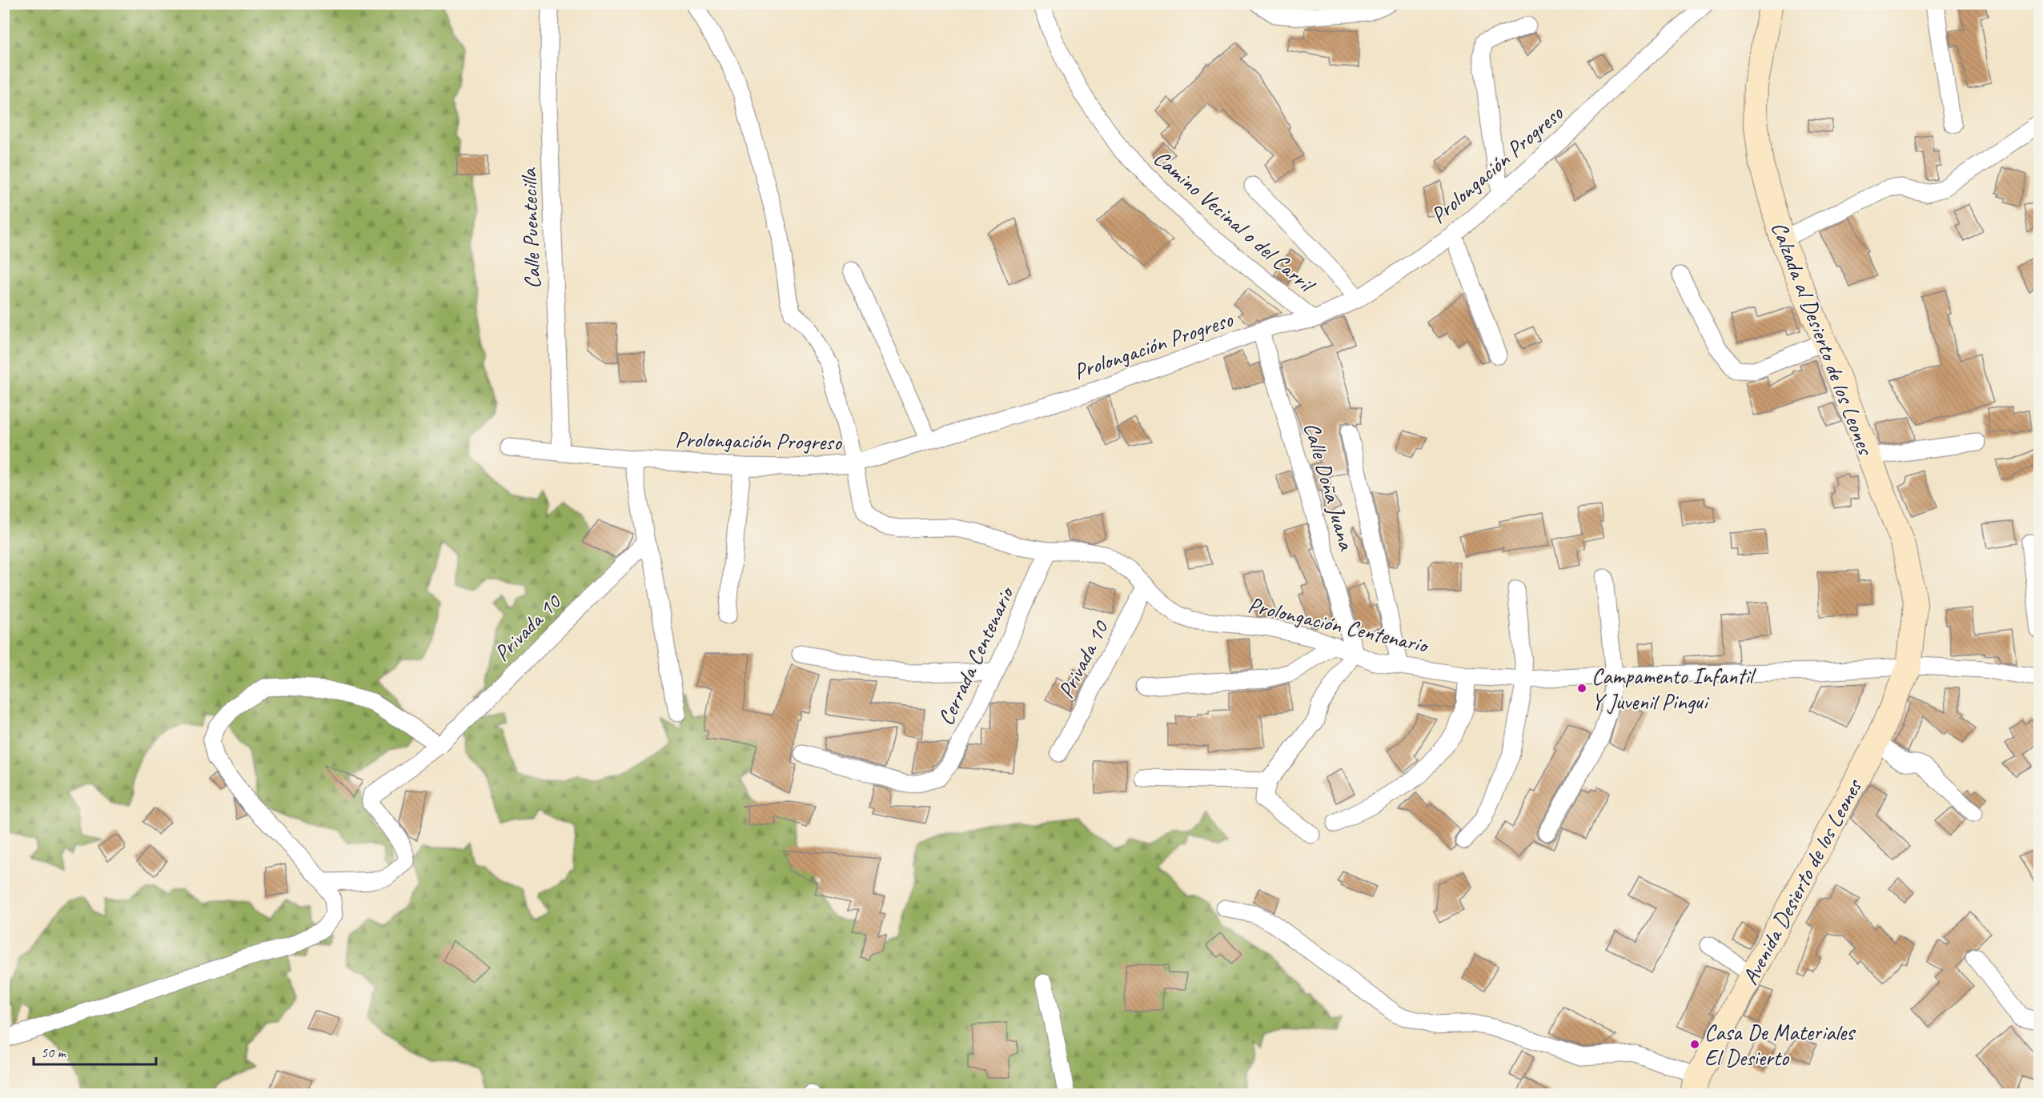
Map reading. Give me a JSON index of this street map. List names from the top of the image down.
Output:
{
  "streets": {
    "street": [
      "Prolongación Progreso",
      "Camino Vecinal o del Carril",
      "Calle Puentecilla",
      "Calzada al Desierto de los Leones",
      "Calle Doña Juana",
      "Prolongación Centenario",
      "Privada 10",
      "Cerrada Centenario",
      "Avenida Desierto de los Leones"
    ]
  },
  "crossings": [
    ["Prolongación Progreso", "Camino Vecinal o del Carril"],
    ["Prolongación Progreso", "Calle Puentecilla"],
    ["Prolongación Progreso", "Calle Doña Juana"],
    ["Prolongación Progreso", "Prolongación Centenario"],
    ["Calzada al Desierto de los Leones", "Prolongación Centenario"],
    ["Calzada al Desierto de los Leones", "Avenida Desierto de los Leones"],
    ["Calle Doña Juana", "Prolongación Centenario"],
    ["Prolongación Centenario", "Privada 10"],
    ["Prolongación Centenario", "Cerrada Centenario"],
    ["Prolongación Centenario", "Avenida Desierto de los Leones"]
  ],
  "places": ["Campamento Infantil Y Juvenil Pingui", "Casa De Materiales El Desierto"],
  "scale_bar": "50 m"
}
